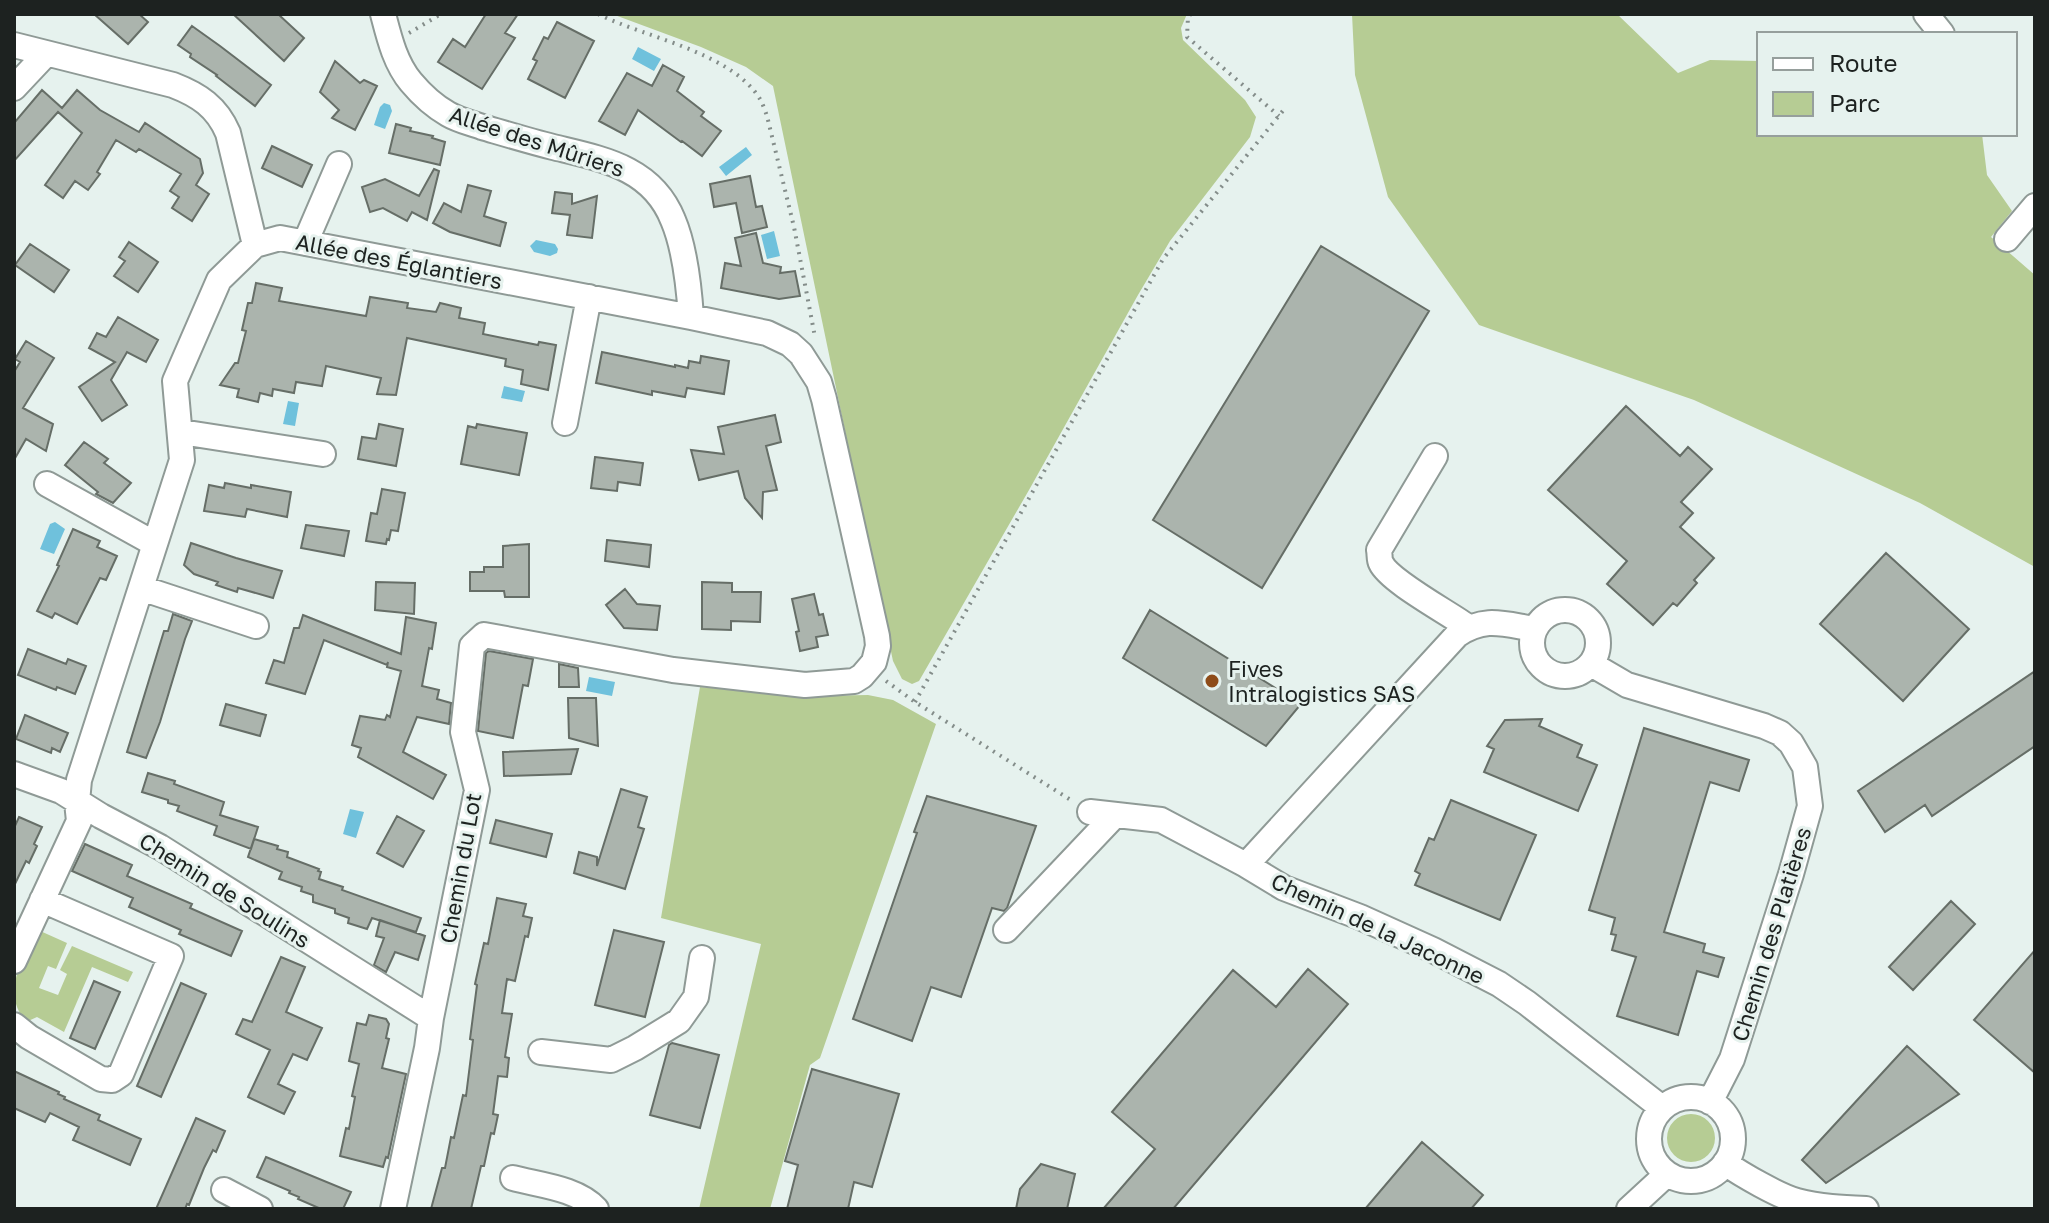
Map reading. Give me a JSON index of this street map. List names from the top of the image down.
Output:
{
  "streets": {
    "street": [
      "Allée des Mûriers",
      "Allée des Églantiers",
      "Chemin du Lot",
      "Chemin de Soulins",
      "Chemin de la Jaconne",
      "Chemin des Platières"
    ]
  },
  "crossings": [
    ["Allée des Mûriers", "Allée des Églantiers"],
    ["Allée des Églantiers", "Chemin du Lot"],
    ["Chemin du Lot", "Chemin de Soulins"],
    ["Chemin de la Jaconne", "Chemin des Platières"]
  ],
  "places": ["Fives Intralogistics SAS"],
  "legend": ["Route", "Parc"]
}
